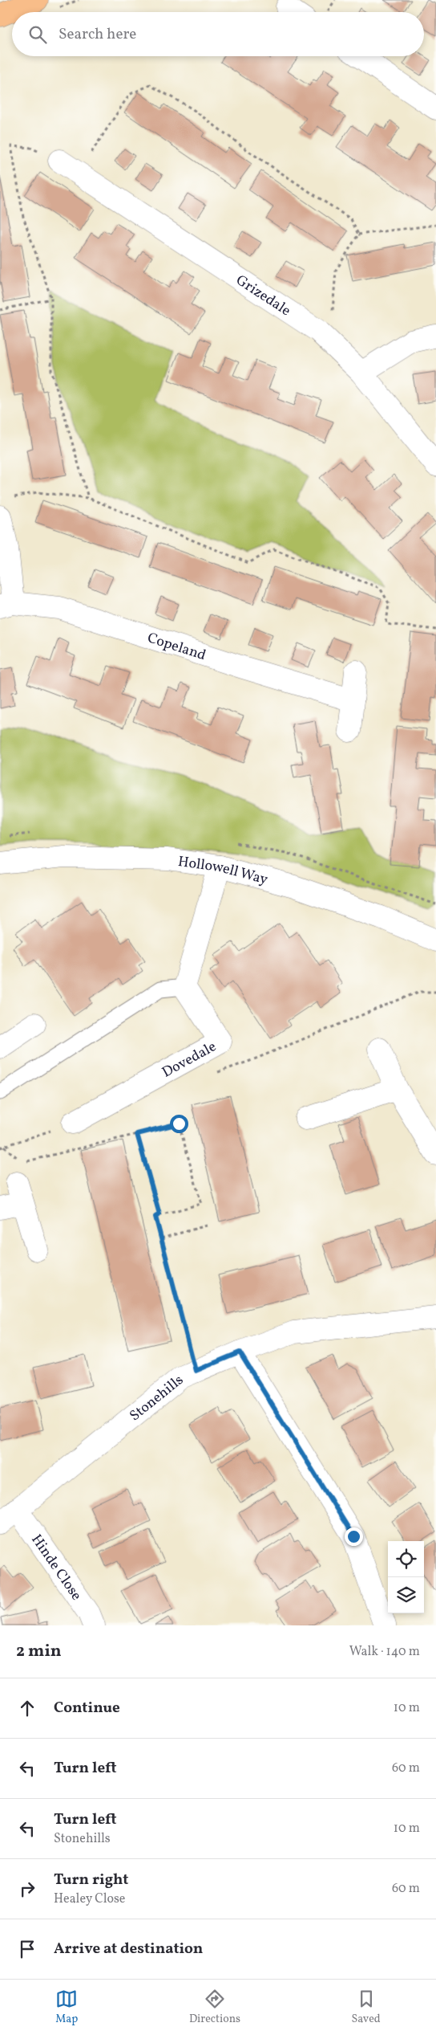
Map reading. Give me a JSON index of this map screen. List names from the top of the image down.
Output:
{
  "streets": {
    "street": [
      "Grizedale",
      "Copeland",
      "Hollowell Way",
      "Dovedale",
      "Stonehills",
      "Hinde Close"
    ]
  },
  "crossings": [
    ["Stonehills", "Hinde Close"]
  ],
  "page": {
    "search": "Search here",
    "heading": ["2 min", "Walk · 140 m"],
    "list": [
      ["Continue", "10 m"],
      ["Turn left", "60 m"],
      ["Turn left", "Stonehills", "10 m"],
      ["Turn right", "Healey Close", "60 m"],
      "Arrive at destination"
    ],
    "nav": ["Map", "Directions", "Saved"]
  }
}
